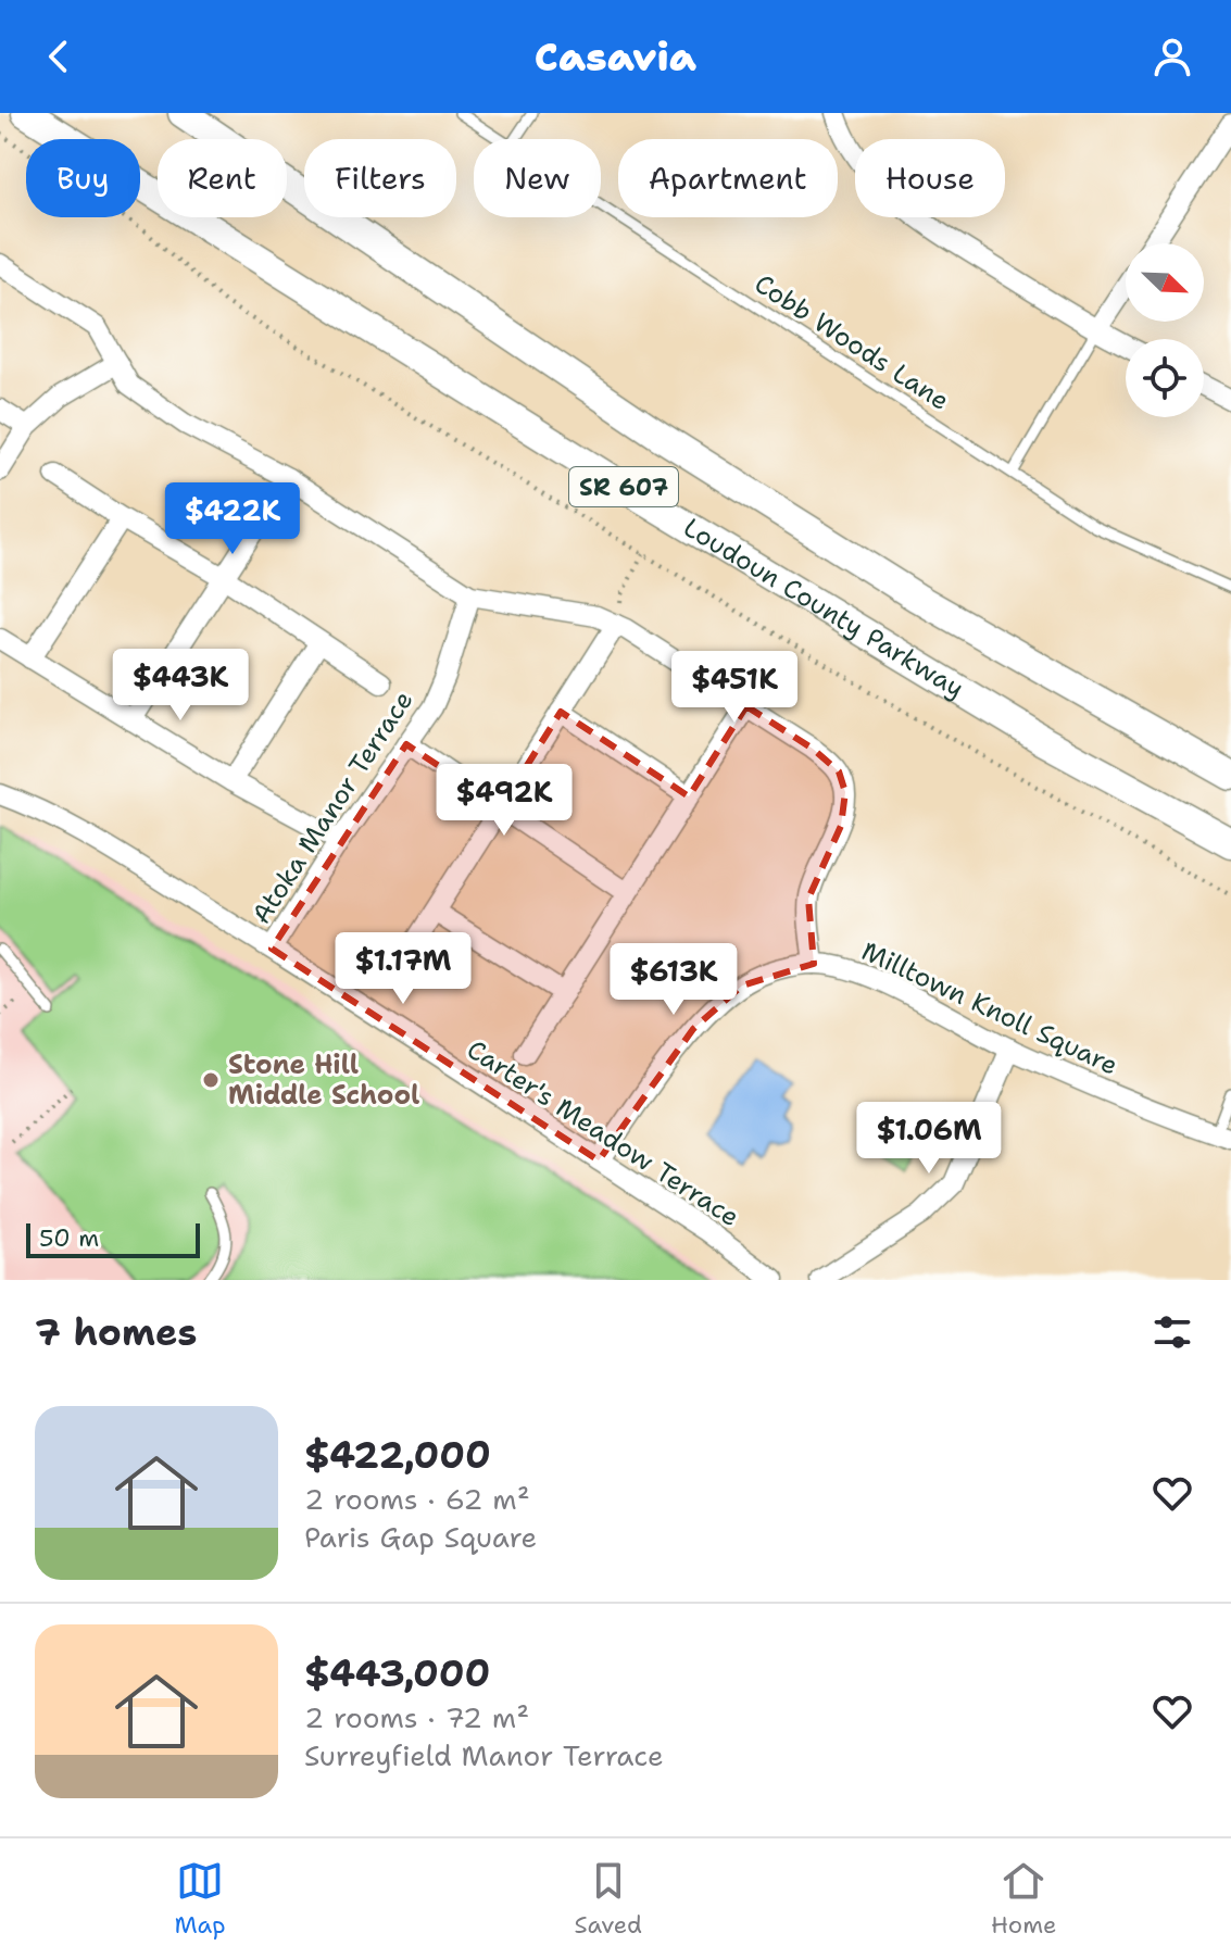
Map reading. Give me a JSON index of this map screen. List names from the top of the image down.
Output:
{
  "streets": {
    "main road": ["SR 607", "Loudoun County Parkway"],
    "street": ["Atoka Manor Terrace", "Milltown Knoll Square", "Carter's Meadow Terrace"],
    "lane": ["Cobb Woods Lane"]
  },
  "crossings": [
    ["Atoka Manor Terrace", "Carter's Meadow Terrace"],
    ["Milltown Knoll Square", "Carter's Meadow Terrace"]
  ],
  "places": ["Stone Hill Middle School"],
  "scale_bar": "50 m",
  "north": "bottom right",
  "page": {
    "header": "Casavia",
    "chip": [
      "Buy",
      "Rent",
      "Filters",
      "New",
      "Apartment",
      "House"
    ],
    "price": [
      "$422K",
      "$443K",
      "$451K",
      "$492K",
      "$1.17M",
      "$613K",
      "$1.06M"
    ],
    "scale": "50 m",
    "heading": "7 homes",
    "list": [
      {
        "name": "$422,000",
        "note": "2 rooms · 62 m² · Paris Gap Square"
      },
      {
        "name": "$443,000",
        "note": "2 rooms · 72 m² · Surreyfield Manor Terrace"
      }
    ],
    "tabs": ["Map", "Saved", "Home"]
  }
}
